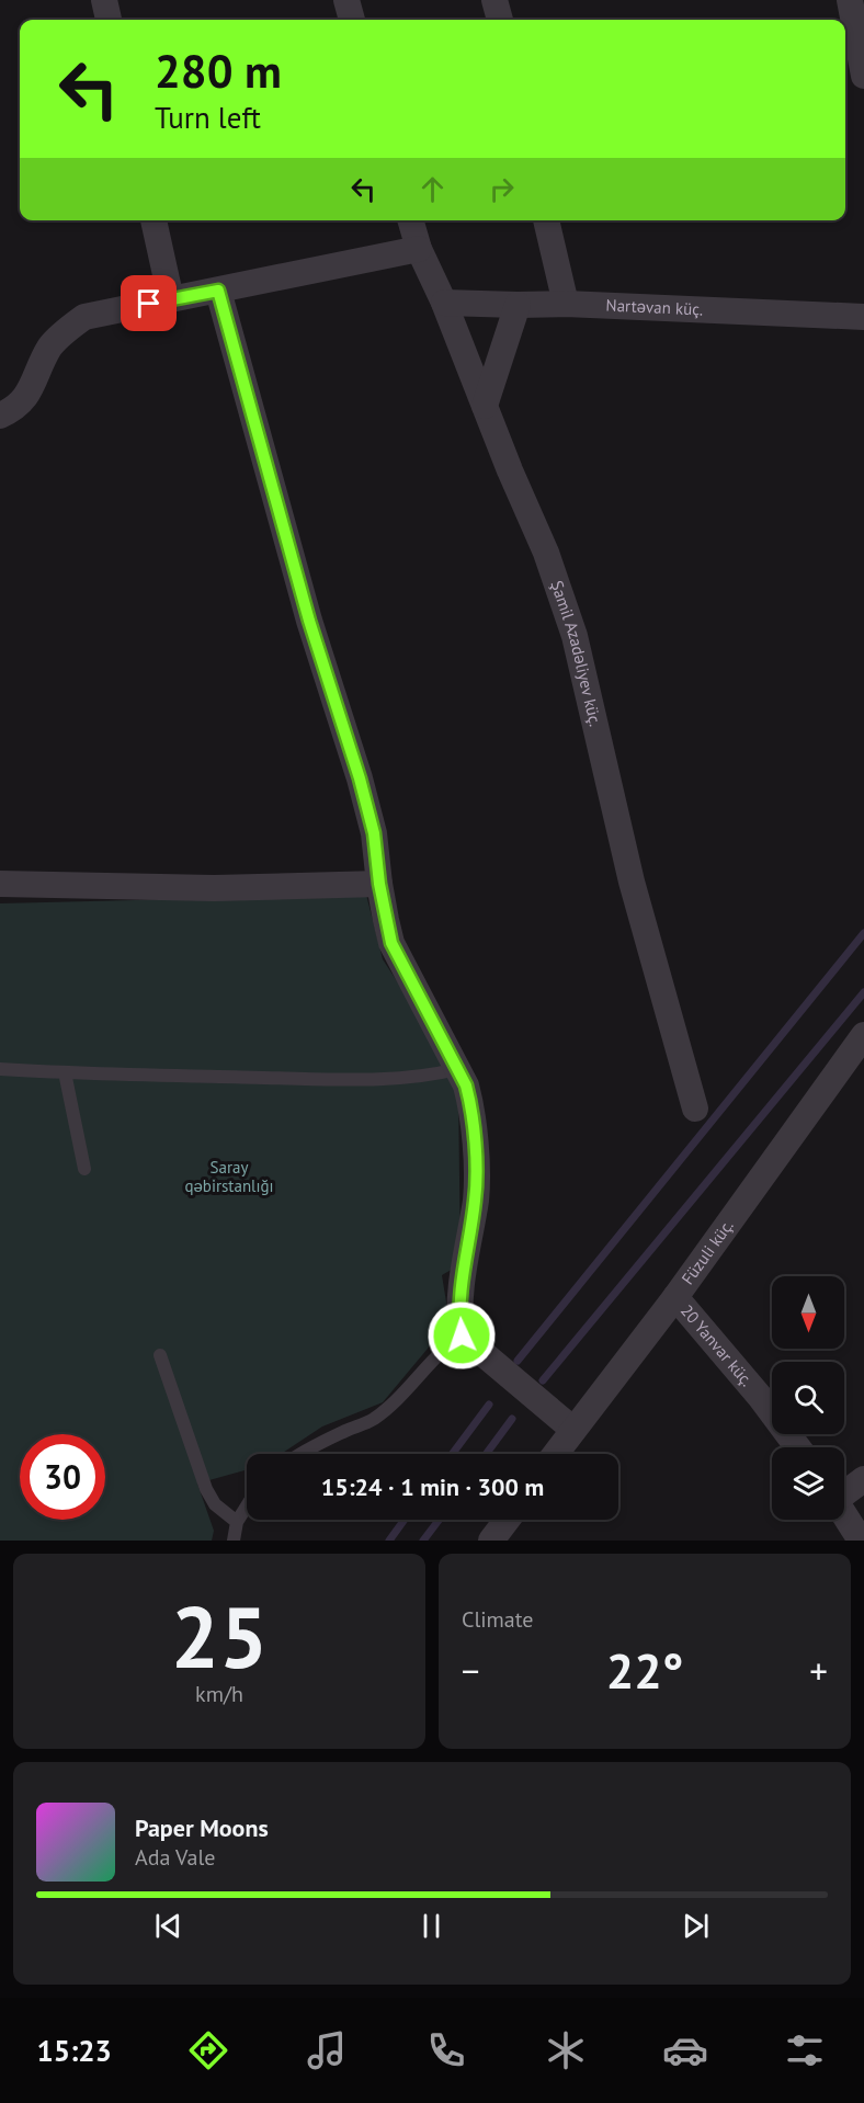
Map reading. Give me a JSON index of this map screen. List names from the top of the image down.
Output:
{
  "streets": {
    "street": [
      "Nartəvan küç.",
      "Şamil Azadəliyev küç.",
      "Füzuli küç.",
      "20 Yanvar küç."
    ]
  },
  "crossings": [
    ["Nartəvan küç.", "Şamil Azadəliyev küç."],
    ["Füzuli küç.", "20 Yanvar küç."]
  ],
  "parks": ["Saray qəbirstanlığı"],
  "north": "bottom",
  "page": {
    "turn": ["280 m", "Turn left"],
    "limit": "30",
    "trip": "15:24 · 1 min · 300 m",
    "tile": [
      ["25", "km/h"],
      "Climate"
    ],
    "heat": ["−", "22°", "+"],
    "song": ["Paper Moons", "Ada Vale"],
    "tabs": "15:23"
  }
}
